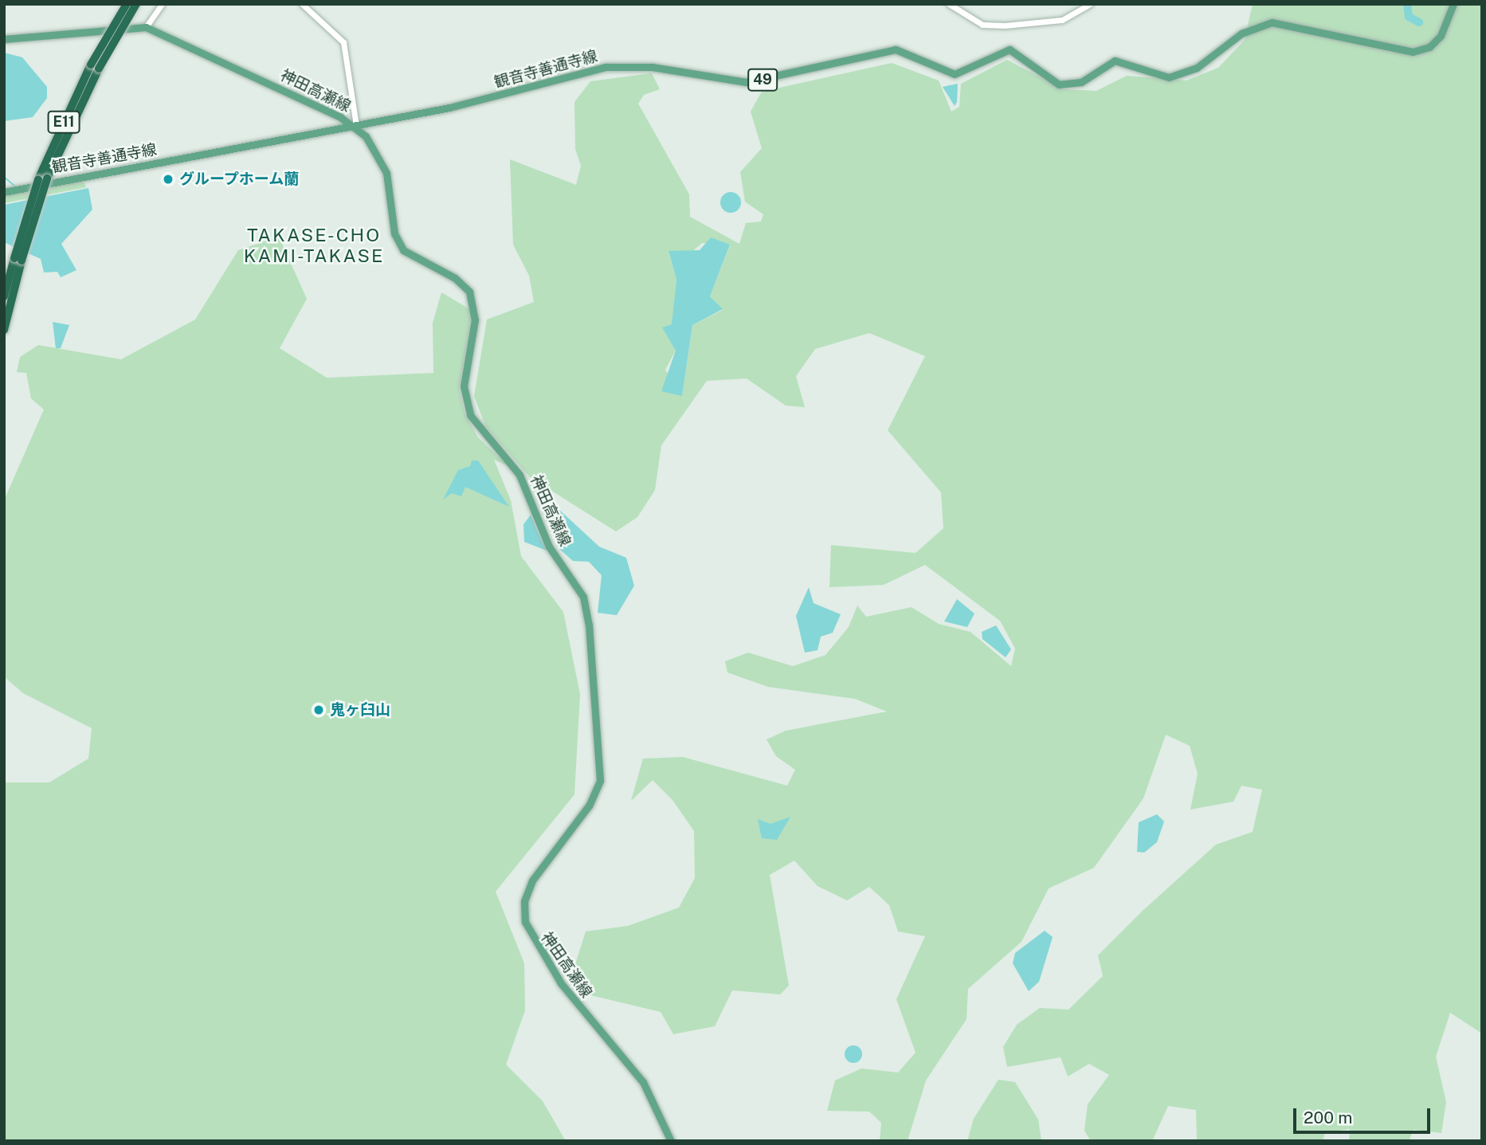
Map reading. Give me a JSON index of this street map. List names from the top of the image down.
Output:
{
  "streets": {
    "highway": ["E11"],
    "main road": ["観音寺善通寺線", "49", "神田高瀬線"]
  },
  "crossings": [
    ["観音寺善通寺線", "神田高瀬線"]
  ],
  "districts": ["TAKASE-CHO KAMI-TAKASE"],
  "places": ["グループホーム蘭", "鬼ヶ臼山"],
  "scale_bar": "200 m"
}
